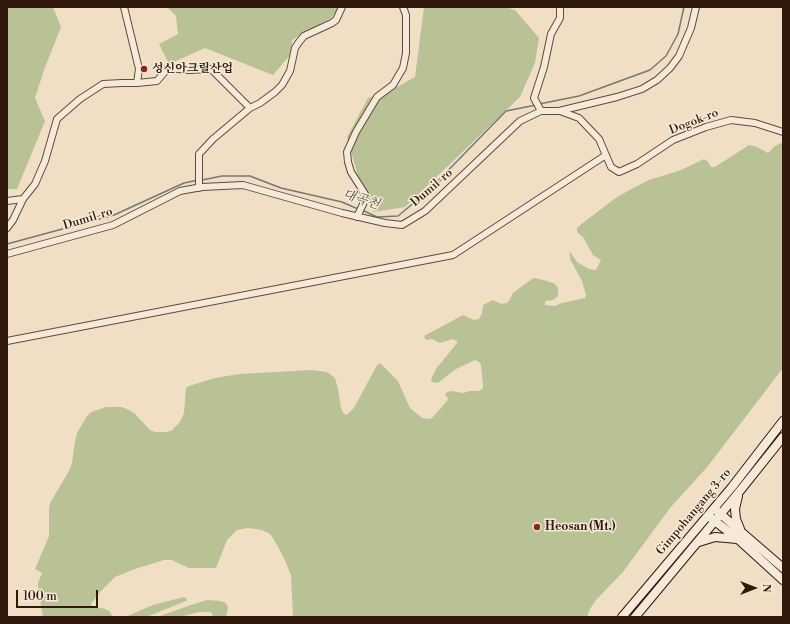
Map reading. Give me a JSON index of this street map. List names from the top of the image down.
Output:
{
  "streets": {
    "street": ["Dogok-ro", "Dumil-ro", "Gimpohangang 3-ro"]
  },
  "water": ["대곡천"],
  "places": ["성신아크릴산업", "Heosan (Mt.)"],
  "scale_bar": "100 m",
  "north": "right"
}
